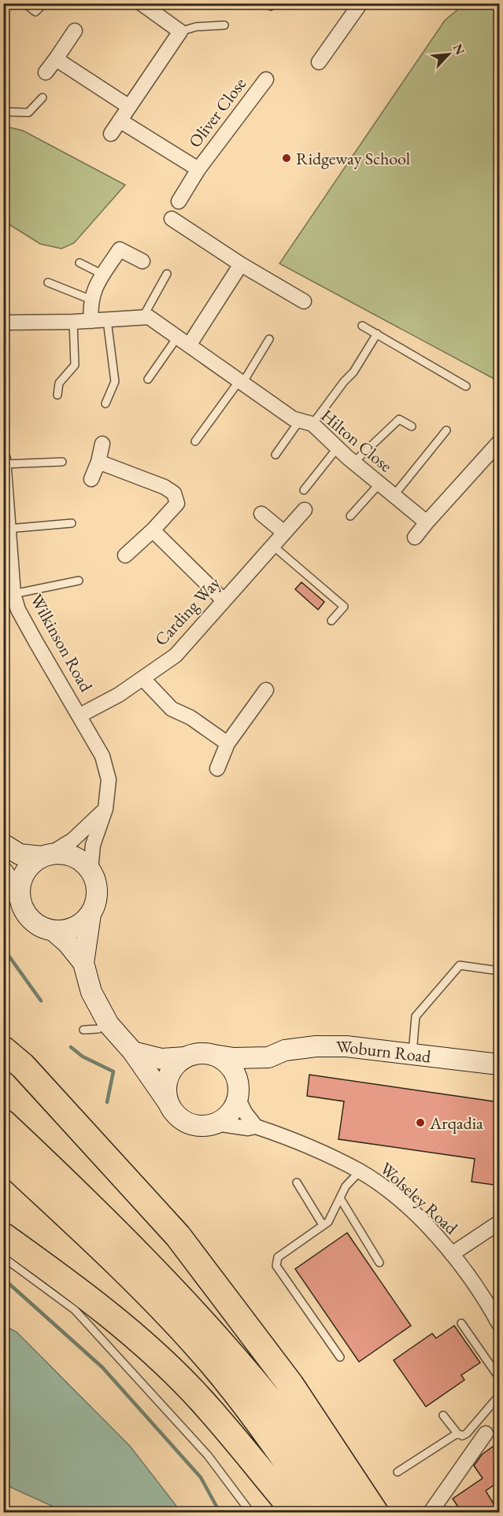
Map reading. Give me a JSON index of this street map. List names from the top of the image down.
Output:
{
  "streets": {
    "main road": ["Woburn Road"],
    "street": [
      "Oliver Close",
      "Hilton Close",
      "Carding Way",
      "Wilkinson Road",
      "Wolseley Road"
    ]
  },
  "crossings": [
    ["Carding Way", "Wilkinson Road"],
    ["Woburn Road", "Wolseley Road"]
  ],
  "places": ["Ridgeway School", "Arqadia"],
  "north": "top right"
}
